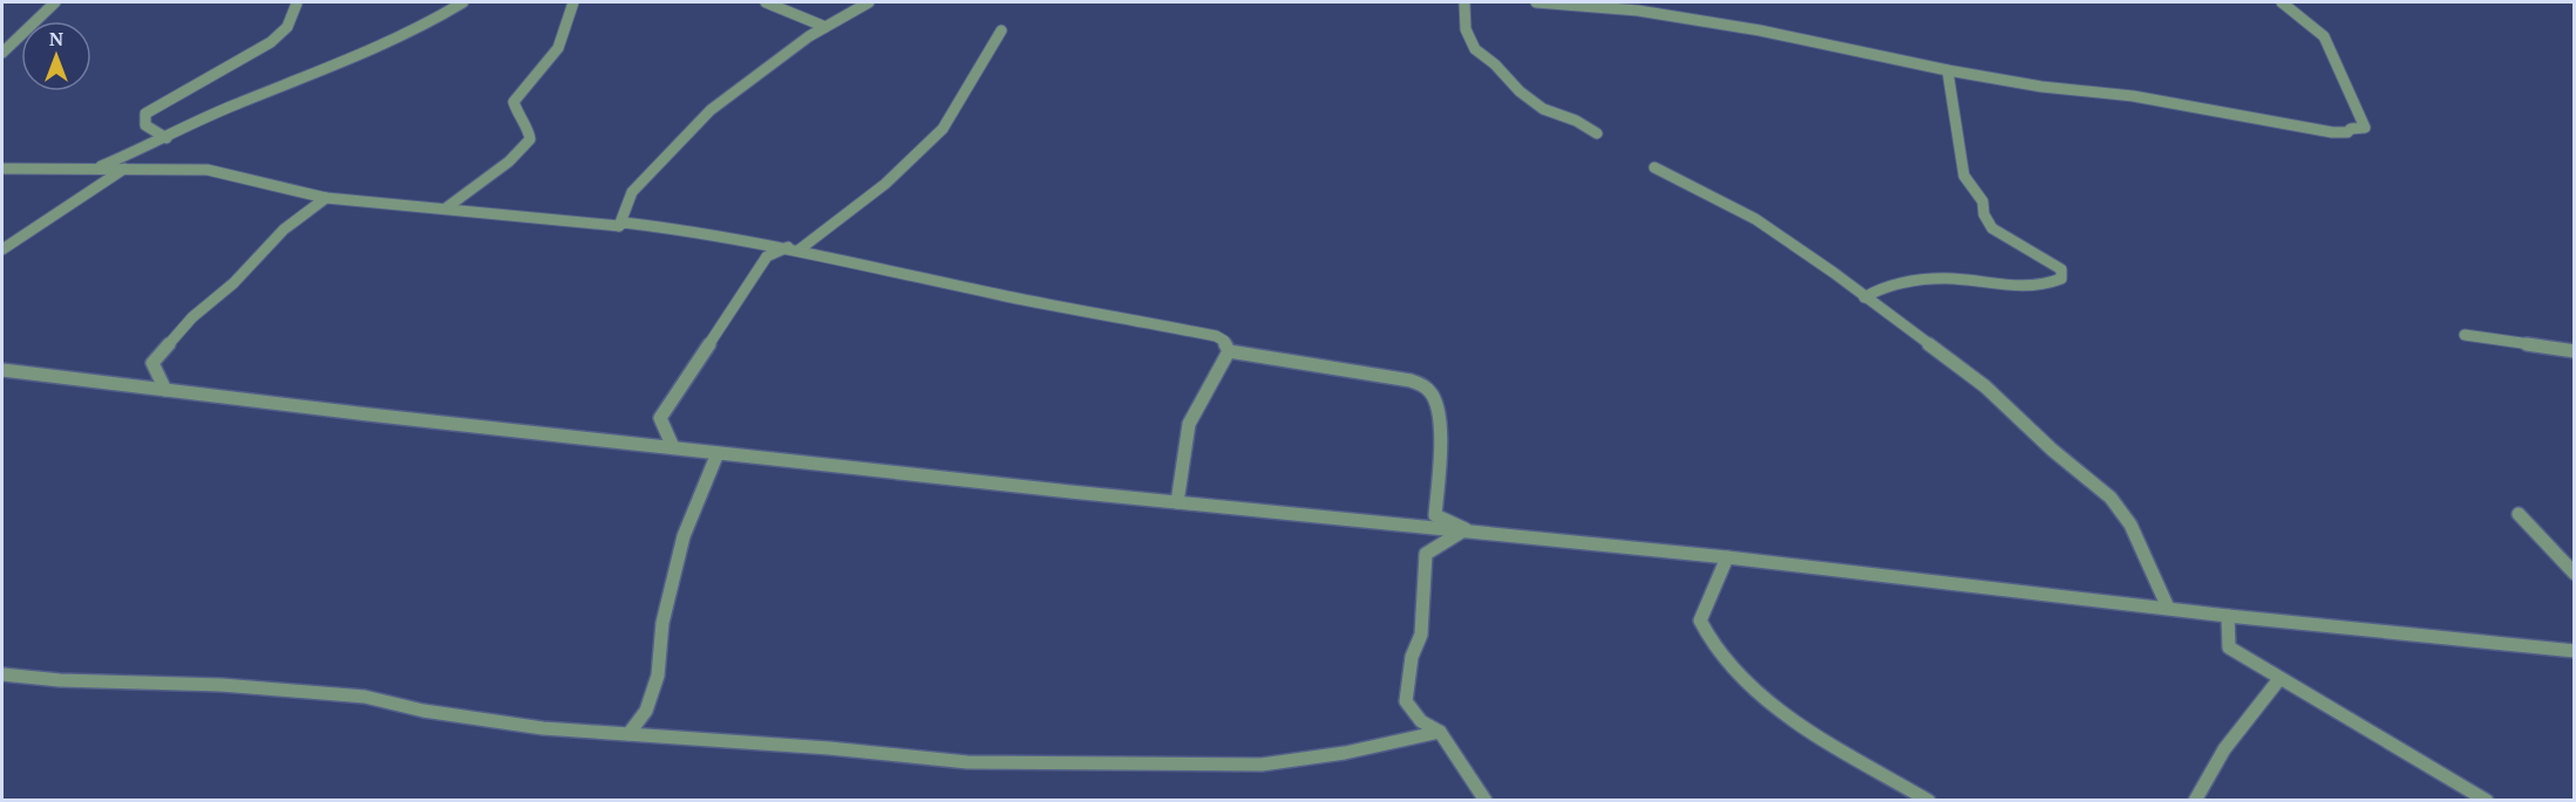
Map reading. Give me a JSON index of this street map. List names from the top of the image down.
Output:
{
  "north": "top"
}
